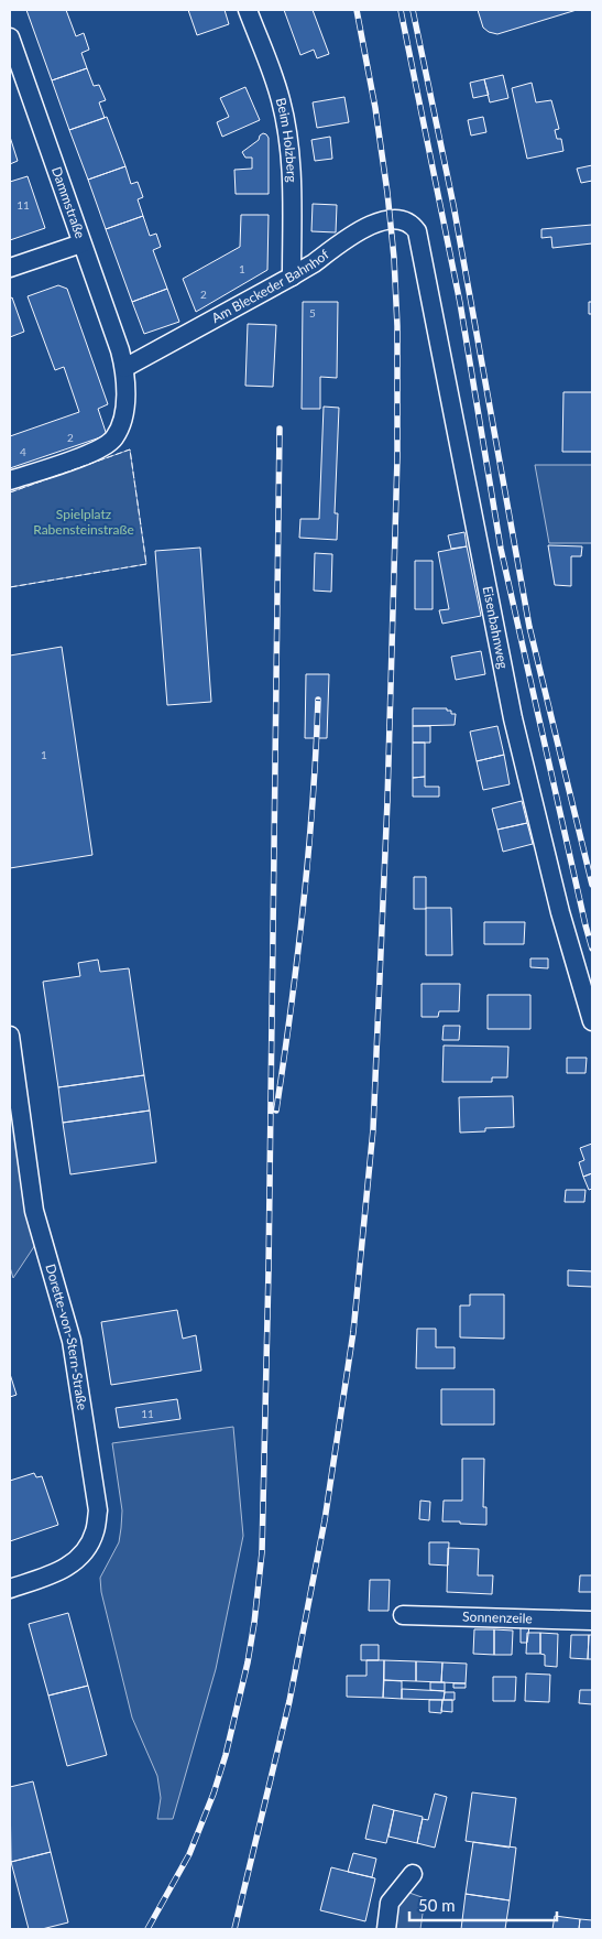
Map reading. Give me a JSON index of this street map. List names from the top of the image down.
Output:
{
  "streets": {
    "street": [
      "Beim Holzberg",
      "Dammstraße",
      "Am Bleckeder Bahnhof",
      "Eisenbahnweg",
      "Dorette-von-Stern-Straße",
      "Sonnenzeile"
    ]
  },
  "crossings": [
    ["Beim Holzberg", "Am Bleckeder Bahnhof"],
    ["Dammstraße", "Am Bleckeder Bahnhof"],
    ["Am Bleckeder Bahnhof", "Eisenbahnweg"]
  ],
  "parks": ["Spielplatz Rabensteinstraße"],
  "house_numbers": [
    "11",
    "1",
    "2",
    "5",
    "2",
    "4",
    "1",
    "11"
  ],
  "scale_bar": "50 m"
}
